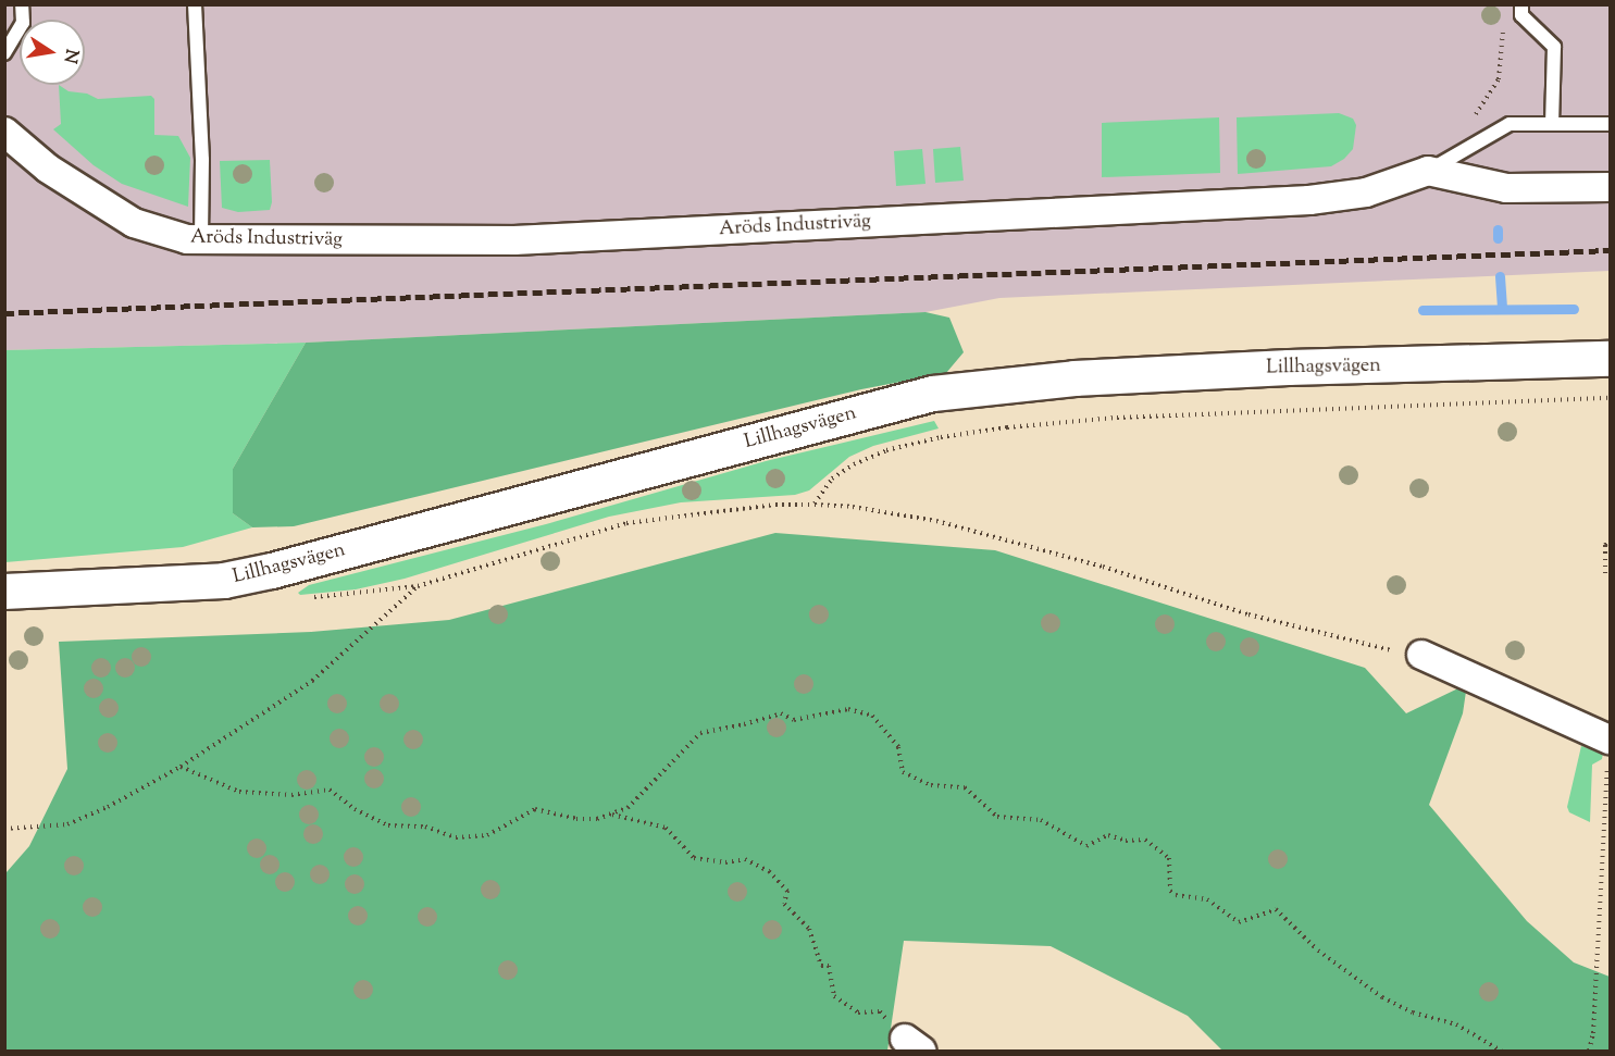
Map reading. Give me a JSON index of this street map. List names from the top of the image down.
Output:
{
  "streets": {
    "street": ["Aröds Industriväg", "Lillhagsvägen"]
  },
  "north": "right"
}
